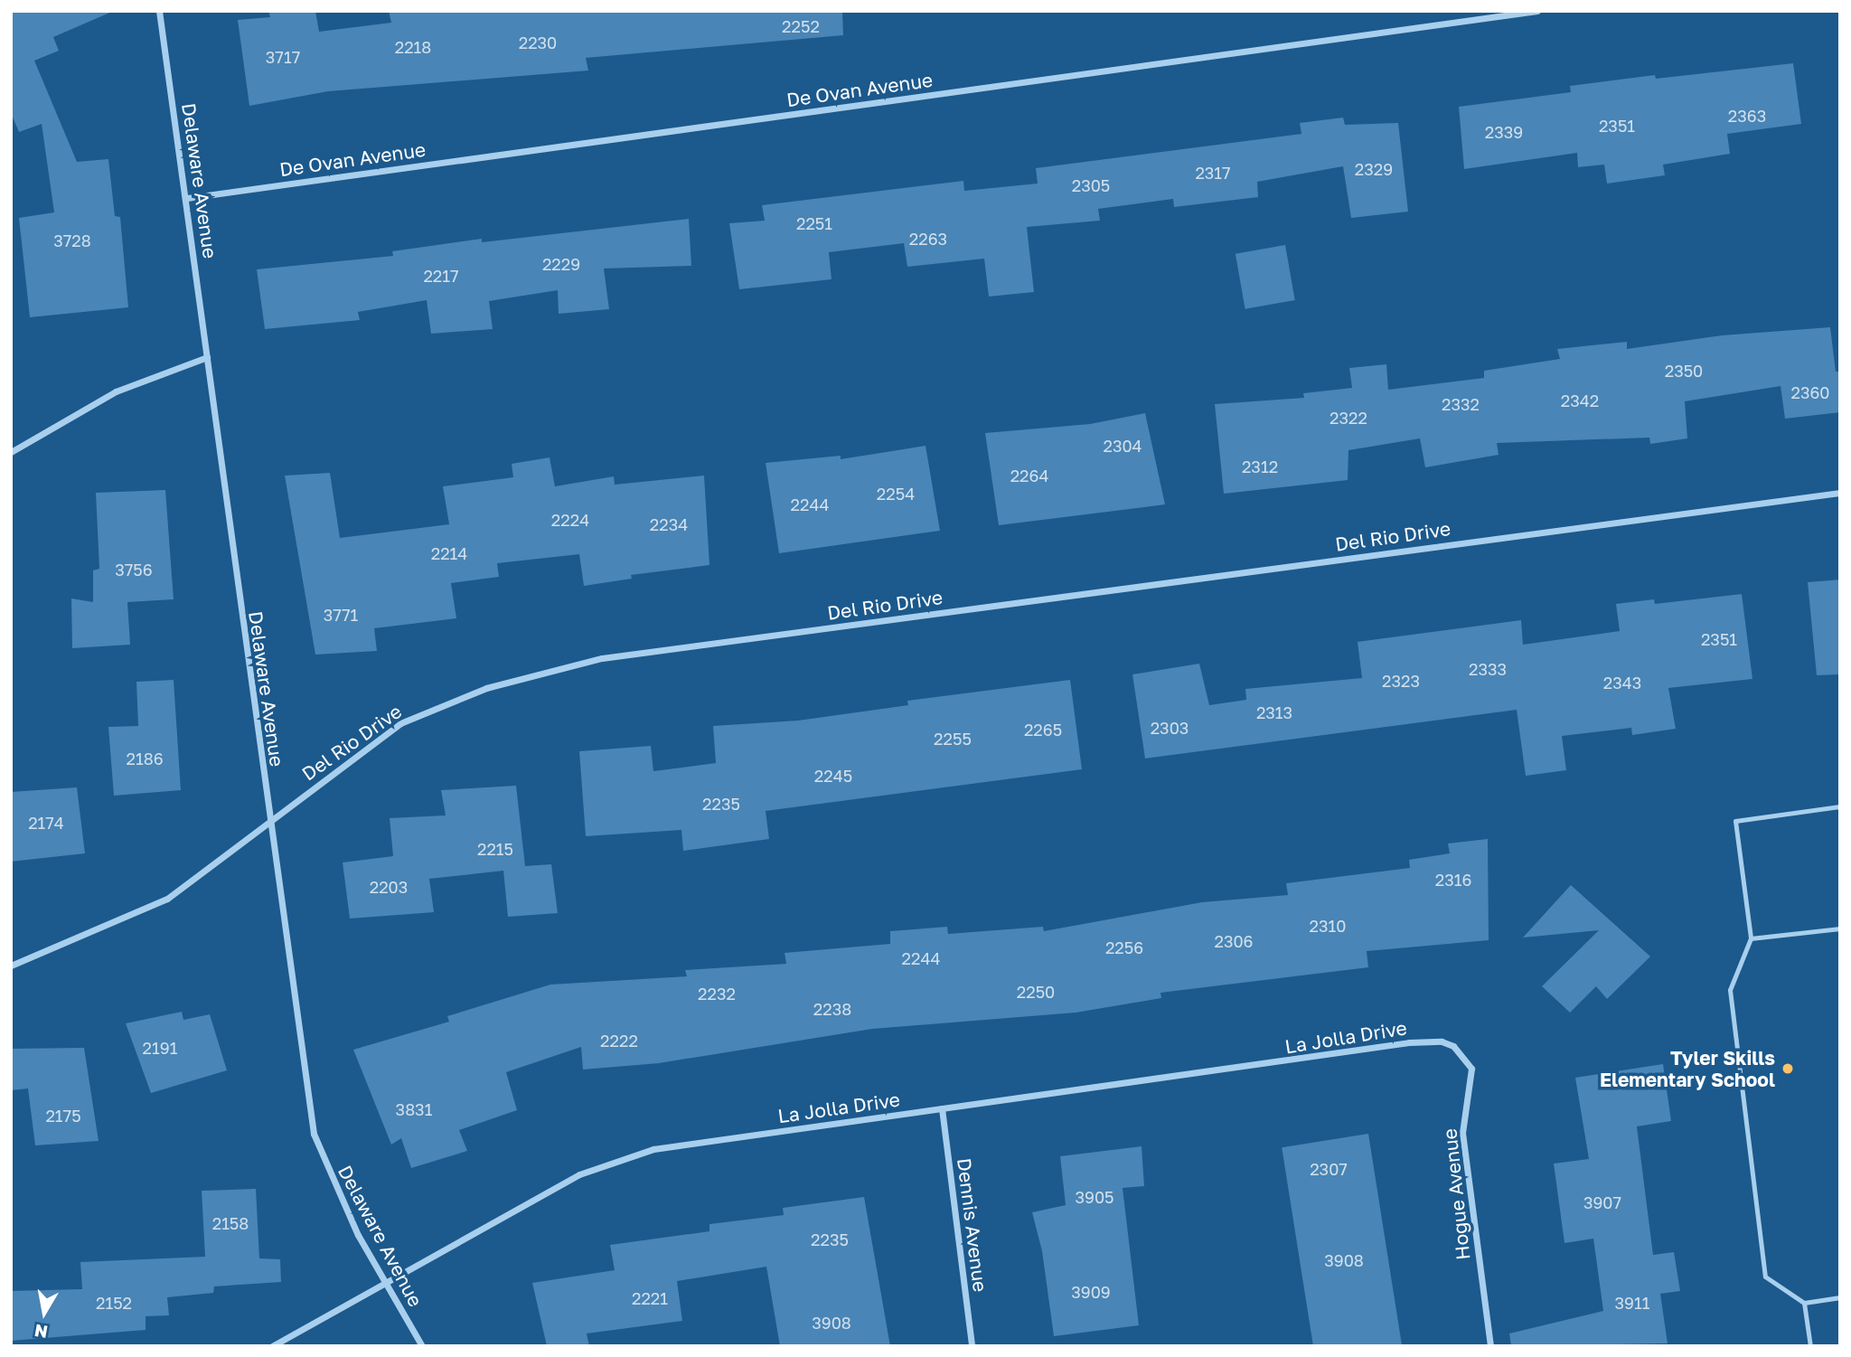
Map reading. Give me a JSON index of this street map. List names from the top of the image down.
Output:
{
  "streets": {
    "street": [
      "De Ovan Avenue",
      "Delaware Avenue",
      "Del Rio Drive",
      "La Jolla Drive",
      "Hogue Avenue",
      "Dennis Avenue"
    ]
  },
  "crossings": [
    ["De Ovan Avenue", "Delaware Avenue"],
    ["Delaware Avenue", "Del Rio Drive"],
    ["Delaware Avenue", "La Jolla Drive"],
    ["La Jolla Drive", "Hogue Avenue"],
    ["La Jolla Drive", "Dennis Avenue"]
  ],
  "places": ["Tyler Skills Elementary School"],
  "house_numbers": [
    "2252",
    "2230",
    "2218",
    "3717",
    "2363",
    "2351",
    "2339",
    "2329",
    "2317",
    "2305",
    "2251",
    "2263",
    "3728",
    "2229",
    "2217",
    "2350",
    "2360",
    "2342",
    "2332",
    "2322",
    "2304",
    "2312",
    "2264",
    "2254",
    "2244",
    "2224",
    "2234",
    "2214",
    "3756",
    "3771",
    "2351",
    "2333",
    "2323",
    "2343",
    "2313",
    "2303",
    "2265",
    "2255",
    "2186",
    "2245",
    "2235",
    "2174",
    "2215",
    "2316",
    "2203",
    "2310",
    "2306",
    "2256",
    "2244",
    "2250",
    "2232",
    "2238",
    "2222",
    "2191",
    "3831",
    "2175",
    "2307",
    "3905",
    "3907",
    "2158",
    "2235",
    "3908",
    "3909",
    "2221",
    "2152",
    "3911",
    "3908"
  ],
  "north": "bottom"
}
